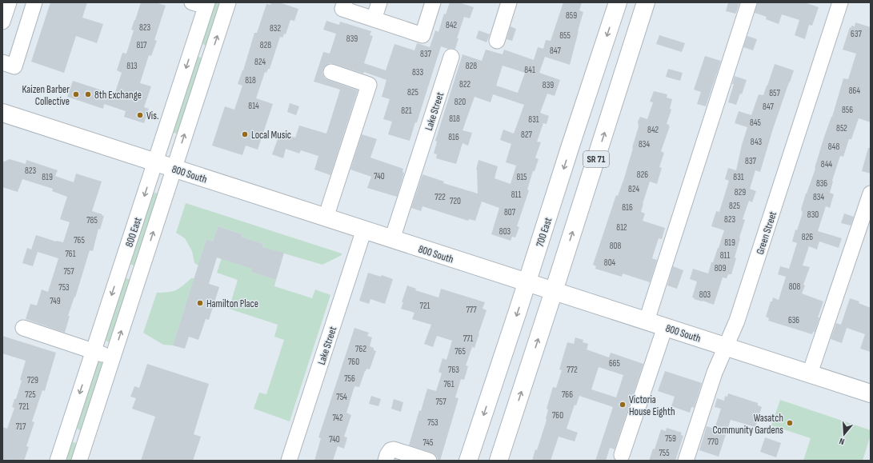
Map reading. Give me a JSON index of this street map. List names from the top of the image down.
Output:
{
  "streets": {
    "main road": ["SR 71", "800 South", "700 East"],
    "street": ["Lake Street", "800 East", "Green Street"]
  },
  "crossings": [
    ["Lake Street", "800 South"],
    ["SR 71", "800 South"],
    ["800 South", "800 East"],
    ["800 South", "700 East"],
    ["800 South", "Green Street"]
  ],
  "places": [
    "Kaizen Barber Collective",
    "8th Exchange",
    "Vis.",
    "Local Music",
    "Hamilton Place",
    "Victoria House Eighth",
    "Wasatch Community Gardens"
  ],
  "house_numbers": [
    "859",
    "842",
    "823",
    "832",
    "637",
    "855",
    "839",
    "817",
    "828",
    "847",
    "837",
    "824",
    "813",
    "828",
    "841",
    "833",
    "818",
    "822",
    "839",
    "864",
    "825",
    "857",
    "820",
    "814",
    "847",
    "856",
    "821",
    "818",
    "831",
    "845",
    "852",
    "842",
    "827",
    "816",
    "843",
    "834",
    "848",
    "837",
    "844",
    "823",
    "826",
    "740",
    "819",
    "815",
    "831",
    "836",
    "824",
    "829",
    "811",
    "722",
    "834",
    "720",
    "825",
    "816",
    "807",
    "830",
    "823",
    "785",
    "812",
    "803",
    "826",
    "765",
    "819",
    "808",
    "761",
    "811",
    "804",
    "809",
    "757",
    "808",
    "753",
    "803",
    "749",
    "721",
    "777",
    "636",
    "771",
    "762",
    "765",
    "760",
    "665",
    "763",
    "772",
    "756",
    "729",
    "761",
    "725",
    "766",
    "754",
    "757",
    "721",
    "760",
    "742",
    "753",
    "717",
    "759",
    "740",
    "770",
    "745",
    "755"
  ],
  "north": "bottom"
}
